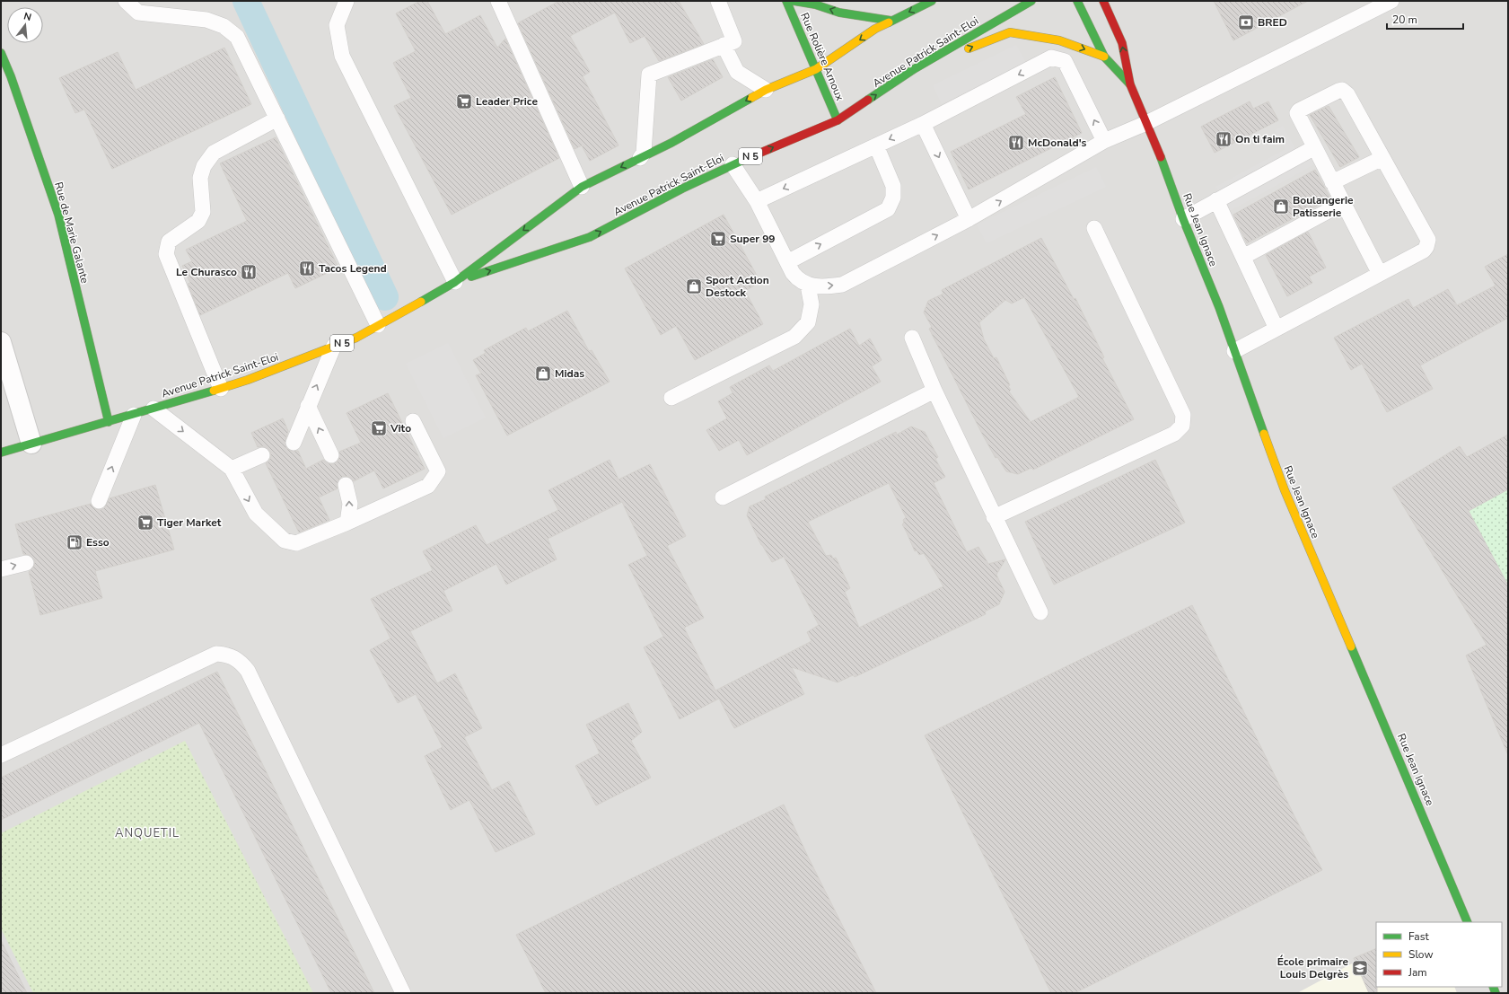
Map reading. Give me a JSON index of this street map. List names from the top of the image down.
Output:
{
  "streets": {
    "main road": [
      "Avenue Patrick Saint-Eloi",
      "Rue Rolière Arnoux",
      "N 5",
      "Rue Jean Ignace",
      "Rue de Marie Galante"
    ]
  },
  "crossings": [
    ["Avenue Patrick Saint-Eloi", "Rue Rolière Arnoux"],
    ["Avenue Patrick Saint-Eloi", "Rue de Marie Galante"]
  ],
  "districts": ["ANQUETIL"],
  "places": {
    "bank": ["BRED"],
    "supermarket": [
      "Leader Price",
      "Super 99",
      "Vito",
      "Tiger Market"
    ],
    "restaurant": [
      "On ti faim",
      "McDonald's",
      "Tacos Legend",
      "Le Churasco"
    ],
    "shop": ["Boulangerie Patisserie", "Sport Action Destock", "Midas"],
    "fuel station": ["Esso"],
    "school or university": ["École primaire Louis Delgrès"]
  },
  "legend": ["Fast", "Slow", "Jam"],
  "scale_bar": "20 m",
  "north": "top"
}
